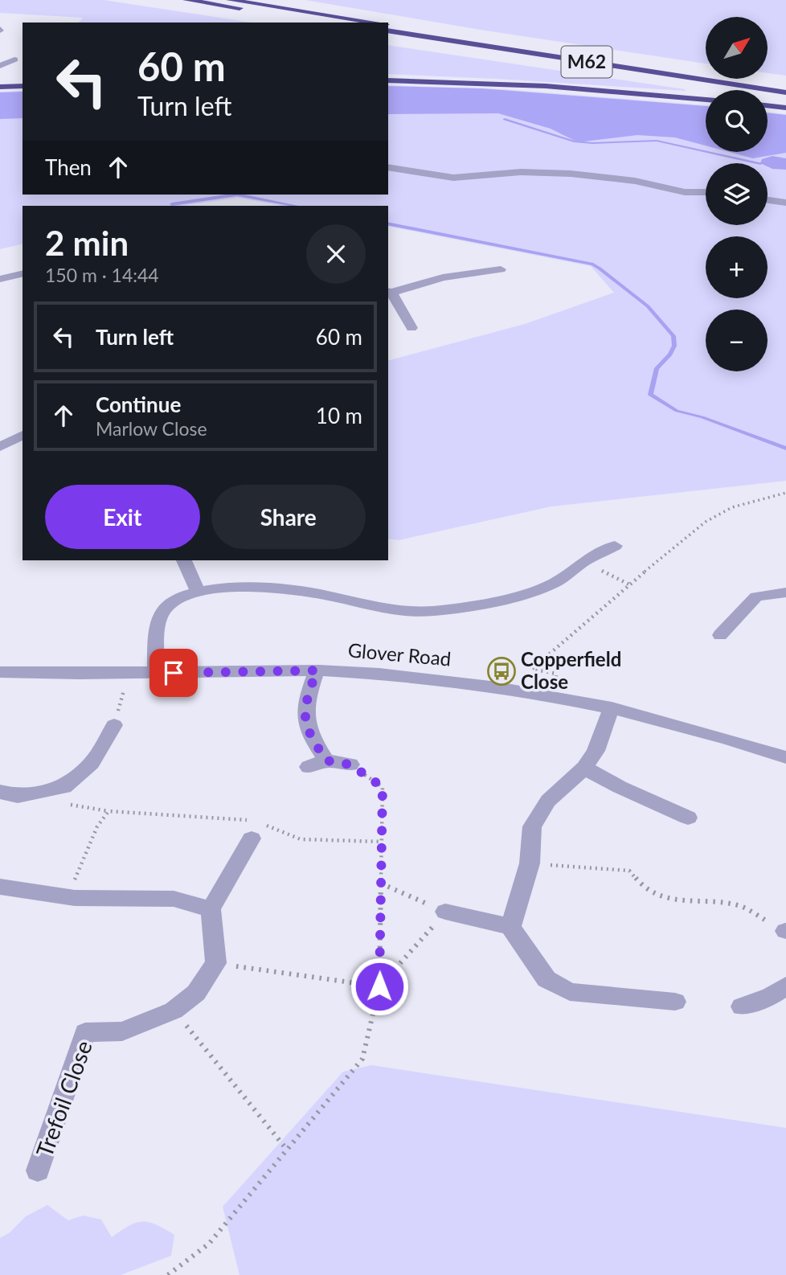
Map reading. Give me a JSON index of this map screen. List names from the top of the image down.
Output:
{
  "streets": {
    "highway": ["M62"],
    "street": ["Glover Road", "Trefoil Close"]
  },
  "places": {
    "bus stop": ["Copperfield Close"]
  },
  "north": "top right",
  "page": {
    "map_buttons": ["+", "−"],
    "turn": ["60 m", "Turn left"],
    "then": "Then",
    "heading": ["2 min", "150 m · 14:44"],
    "list": [
      {
        "name": "Turn left",
        "value": "60 m"
      },
      {
        "name": "Continue",
        "note": "Marlow Close",
        "value": "10 m"
      }
    ],
    "buttons": ["Exit", "Share"]
  }
}
